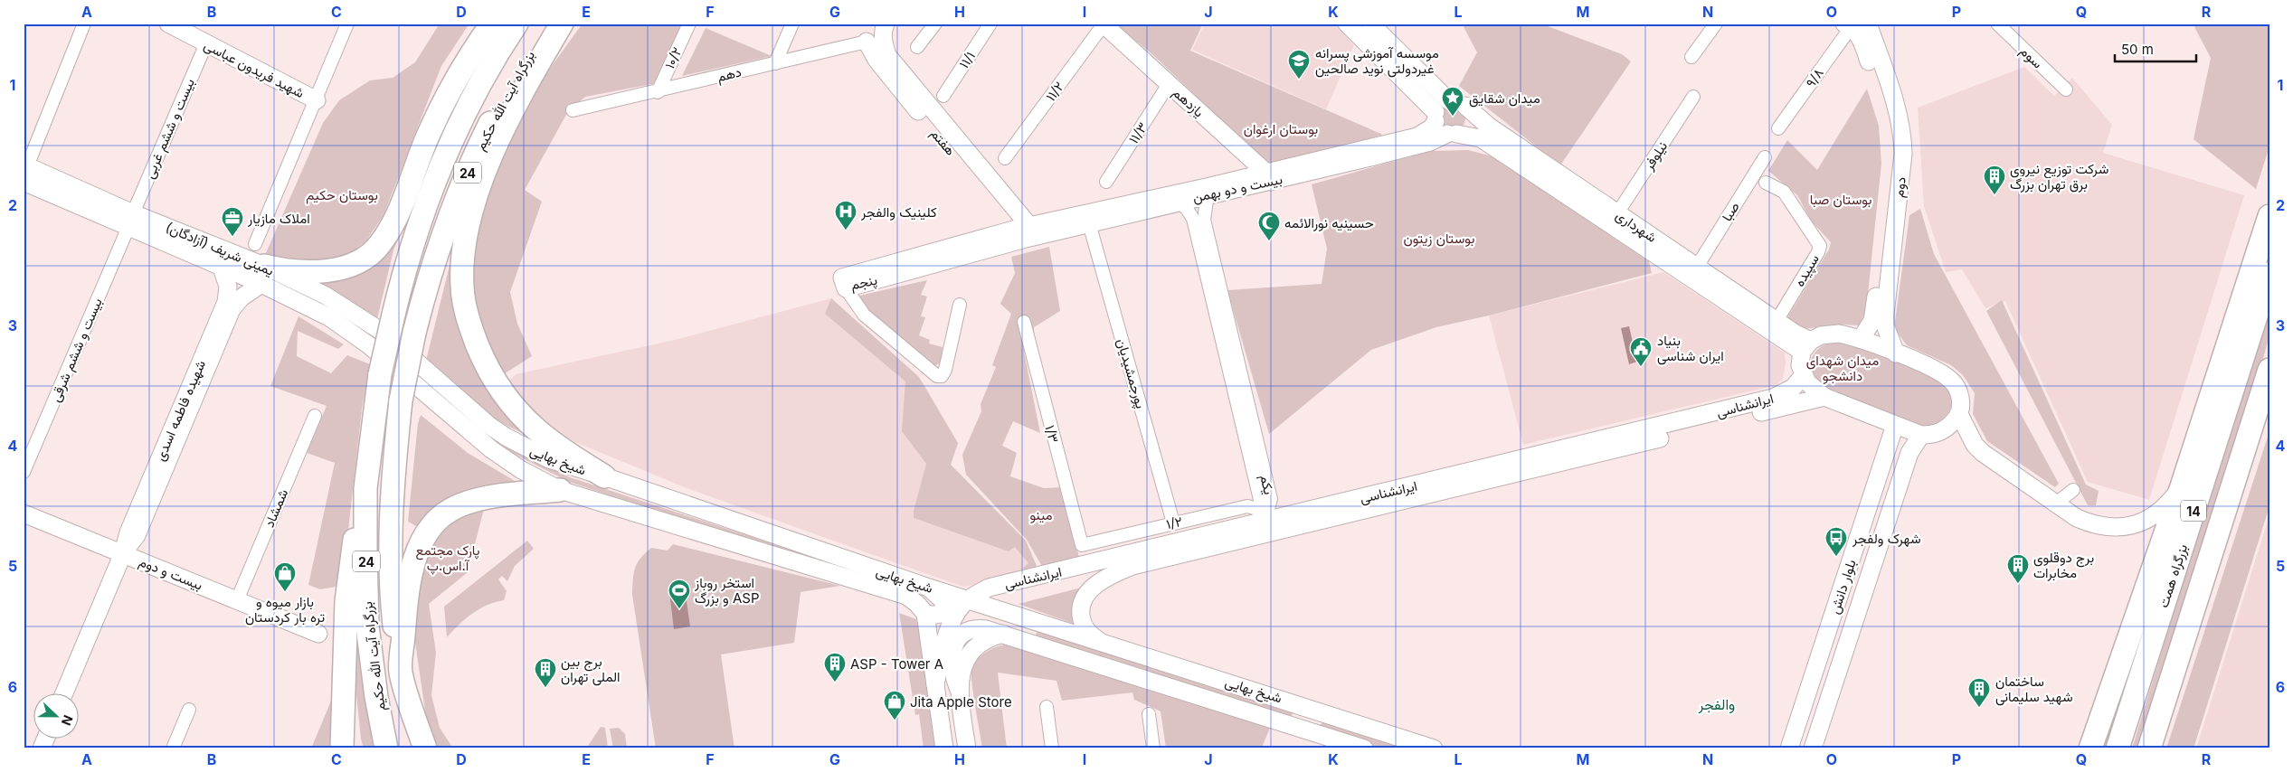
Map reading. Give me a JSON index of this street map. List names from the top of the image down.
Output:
{
  "streets": {
    "highway": [
      "بزرگراه آیت الله حکیم",
      "24",
      "14",
      "بزرگراه همت"
    ],
    "main road": [
      "شهید فریدون عباسی",
      "یازدهم",
      "هفتم",
      "دوم",
      "بیست و دو بهمن",
      "شهرداری",
      "یمینی شریف (آزادگان)",
      "پنجم",
      "ایرانشناسی",
      "شهیده فاطمه اسدی",
      "شیخ بهایی",
      "بیست و دوم",
      "بلوار دانش"
    ],
    "street": [
      "سوم",
      "۱۰/۲",
      "۱۱/۱",
      "دهم",
      "۹/۸",
      "۱۱/۲",
      "بیست و ششم غربی",
      "۱۱/۳",
      "نیلوفر",
      "صبا",
      "سپیده",
      "بیست و ششم شرقی",
      "پورجمشیدیان",
      "۱/۳",
      "یکم",
      "شمشاد",
      "۱/۲"
    ]
  },
  "crossings": [
    ["۱۰/۲", "دهم"],
    ["شهید فریدون عباسی", "بیست و ششم غربی"],
    ["دهم", "هفتم"],
    ["۹/۸", "دوم"],
    ["۱۱/۲", "یازدهم"],
    ["بزرگراه آیت الله حکیم", "یمینی شریف (آزادگان)"],
    ["بزرگراه آیت الله حکیم", "شیخ بهایی"],
    ["یازدهم", "۱۱/۳"],
    ["یازدهم", "بیست و دو بهمن"],
    ["بیست و ششم غربی", "یمینی شریف (آزادگان)"],
    ["بیست و ششم غربی", "بیست و ششم شرقی"],
    ["هفتم", "بیست و دو بهمن"],
    ["هفتم", "پنجم"],
    ["نیلوفر", "شهرداری"],
    ["بیست و دو بهمن", "شهرداری"],
    ["بیست و دو بهمن", "پنجم"],
    ["بیست و دو بهمن", "پورجمشیدیان"],
    ["بیست و دو بهمن", "یکم"],
    ["صبا", "شهرداری"],
    ["شهرداری", "سپیده"],
    ["یمینی شریف (آزادگان)", "بیست و ششم شرقی"],
    ["یمینی شریف (آزادگان)", "شهیده فاطمه اسدی"],
    ["یمینی شریف (آزادگان)", "شیخ بهایی"],
    ["پورجمشیدیان", "۱/۲"],
    ["ایرانشناسی", "شیخ بهایی"],
    ["ایرانشناسی", "یکم"],
    ["ایرانشناسی", "۱/۲"],
    ["شهیده فاطمه اسدی", "بیست و دوم"],
    ["۱/۳", "۱/۲"],
    ["یکم", "۱/۲"],
    ["شمشاد", "بیست و دوم"]
  ],
  "districts": ["والفجر"],
  "parks": [
    "بوستان ارغوان",
    "بوستان حکیم",
    "بوستان صبا",
    "بوستان زیتون",
    "میدان شهدای دانشجو",
    "مینو",
    "پارک مجتمع آ.اس.پ"
  ],
  "places": {
    "school or university": ["موسسه آموزشی پسرانه غیردولتی نوید صالحین"],
    "place": ["میدان شقایق"],
    "building": [
      "شرکت توزیع نیروی برق تهران بزرگ",
      "برج دوقلوی مخابرات",
      "ASP - Tower A",
      "برج بین الملی تهران",
      "ساختمان شهید سلیمانی"
    ],
    "hospital": ["کلینیک والفجر"],
    "office": ["املاک مازیار"],
    "mosque": ["حسینیه نورالائمه"],
    "public building": ["بنیاد ایران شناسی"],
    "bus stop": ["شهرک ولفجر"],
    "shop": ["بازار میوه و تره بار کردستان", "Jita Apple Store"],
    "sports": ["استخر روباز و بزرگ ASP"]
  },
  "scale_bar": "50 m",
  "north": "right",
  "grid": {
    "columns": [
      "A",
      "B",
      "C",
      "D",
      "E",
      "F",
      "G",
      "H",
      "I",
      "J",
      "K",
      "L",
      "M",
      "N",
      "O",
      "P",
      "Q",
      "R"
    ],
    "rows": [
      "1",
      "2",
      "3",
      "4",
      "5",
      "6"
    ]
  }
}
